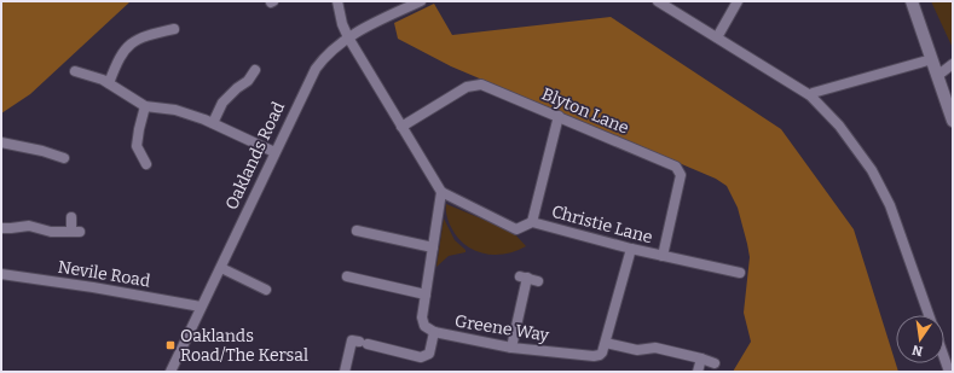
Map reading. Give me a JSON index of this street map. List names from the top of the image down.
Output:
{
  "streets": {
    "street": [
      "Blyton Lane",
      "Oaklands Road",
      "Christie Lane",
      "Nevile Road",
      "Greene Way"
    ]
  },
  "crossings": [
    ["Blyton Lane", "Christie Lane"],
    ["Oaklands Road", "Nevile Road"],
    ["Christie Lane", "Greene Way"]
  ],
  "places": {
    "transit": ["Oaklands Road/The Kersal"]
  },
  "north": "bottom"
}
